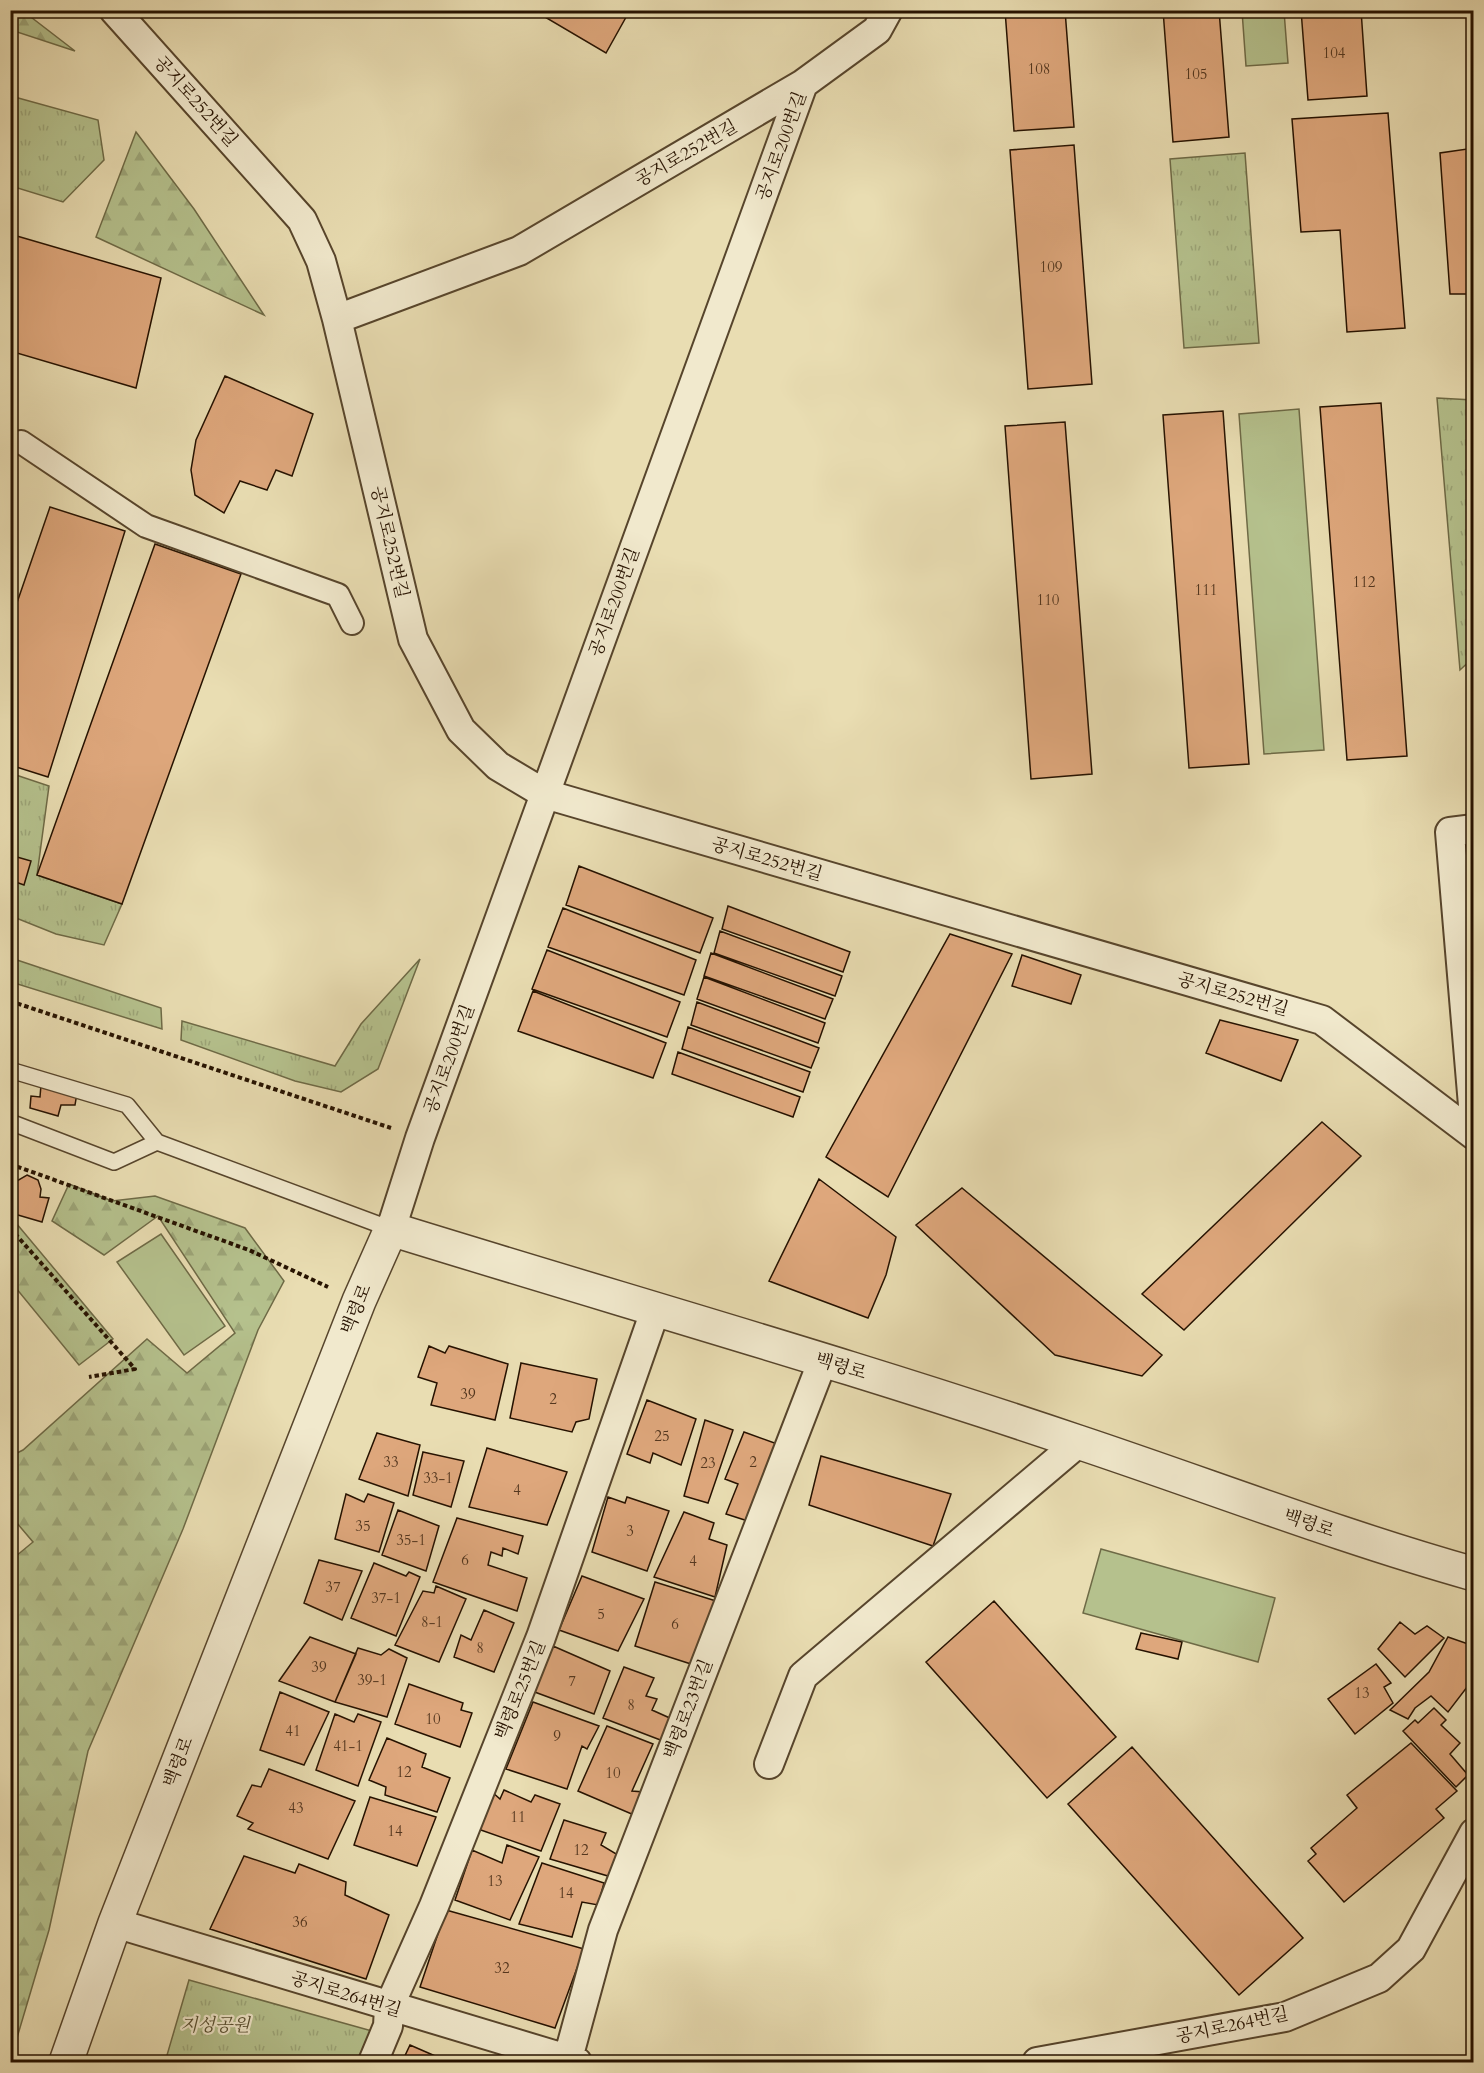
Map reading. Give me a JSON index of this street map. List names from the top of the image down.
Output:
{
  "streets": {
    "street": [
      "공지로252번길",
      "공지로200번길",
      "백령로",
      "백령로25번길",
      "백령로23번길",
      "공지로264번길"
    ]
  },
  "crossings": [
    ["공지로252번길", "공지로200번길"],
    ["공지로200번길", "백령로"],
    ["백령로", "백령로25번길"],
    ["백령로", "백령로23번길"],
    ["백령로", "공지로264번길"],
    ["백령로25번길", "공지로264번길"],
    ["백령로23번길", "공지로264번길"]
  ],
  "parks": ["지성공원"],
  "house_numbers": [
    "104",
    "108",
    "105",
    "109",
    "112",
    "111",
    "110",
    "39",
    "2",
    "25",
    "33",
    "2",
    "23",
    "33-1",
    "4",
    "35",
    "3",
    "35-1",
    "6",
    "4",
    "37",
    "37-1",
    "5",
    "8-1",
    "6",
    "8",
    "39",
    "39-1",
    "7",
    "13",
    "8",
    "10",
    "41",
    "9",
    "41-1",
    "12",
    "10",
    "43",
    "11",
    "14",
    "12",
    "13",
    "14",
    "36",
    "32"
  ]
}
